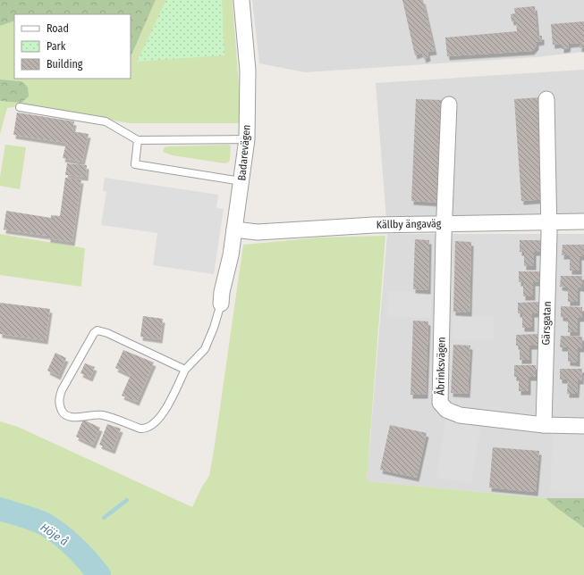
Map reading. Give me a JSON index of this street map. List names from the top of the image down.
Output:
{
  "streets": {
    "street": [
      "Badarevägen",
      "Källby ängaväg",
      "Gärsgatan",
      "Åbrinksvägen"
    ]
  },
  "crossings": [
    ["Badarevägen", "Källby ängaväg"],
    ["Källby ängaväg", "Gärsgatan"],
    ["Källby ängaväg", "Åbrinksvägen"],
    ["Gärsgatan", "Åbrinksvägen"]
  ],
  "water": ["Höje å"],
  "legend": ["Road", "Park", "Building"]
}
